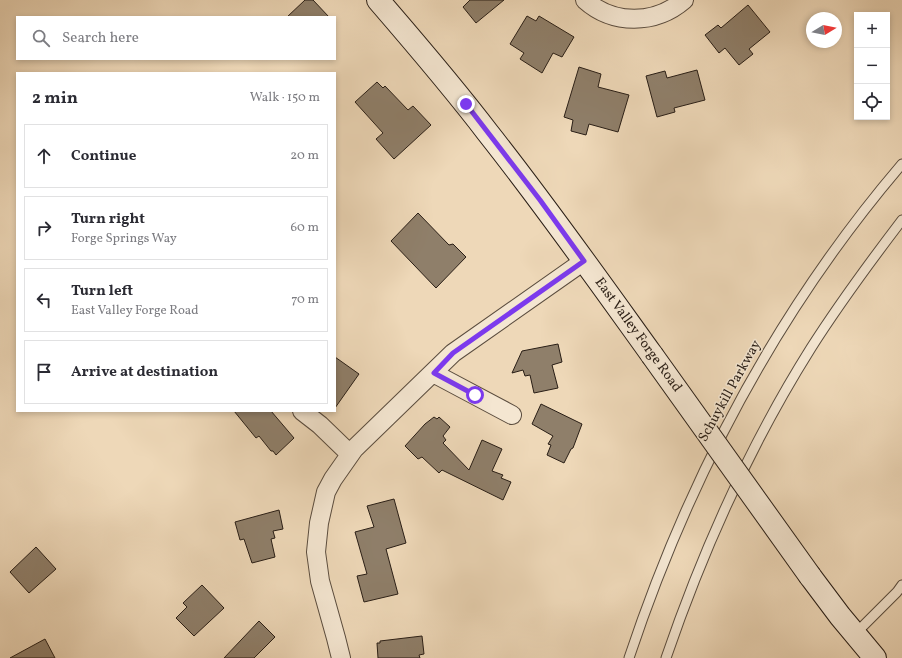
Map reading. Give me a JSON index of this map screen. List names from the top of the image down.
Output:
{
  "streets": {
    "main road": ["East Valley Forge Road"],
    "lane": ["Schuykill Parkway"]
  },
  "north": "right",
  "page": {
    "map_buttons": ["+", "−"],
    "search": "Search here",
    "heading": ["2 min", "Walk · 150 m"],
    "list": [
      ["Continue", "20 m"],
      ["Turn right", "Forge Springs Way", "60 m"],
      ["Turn left", "East Valley Forge Road", "70 m"],
      "Arrive at destination"
    ]
  }
}
